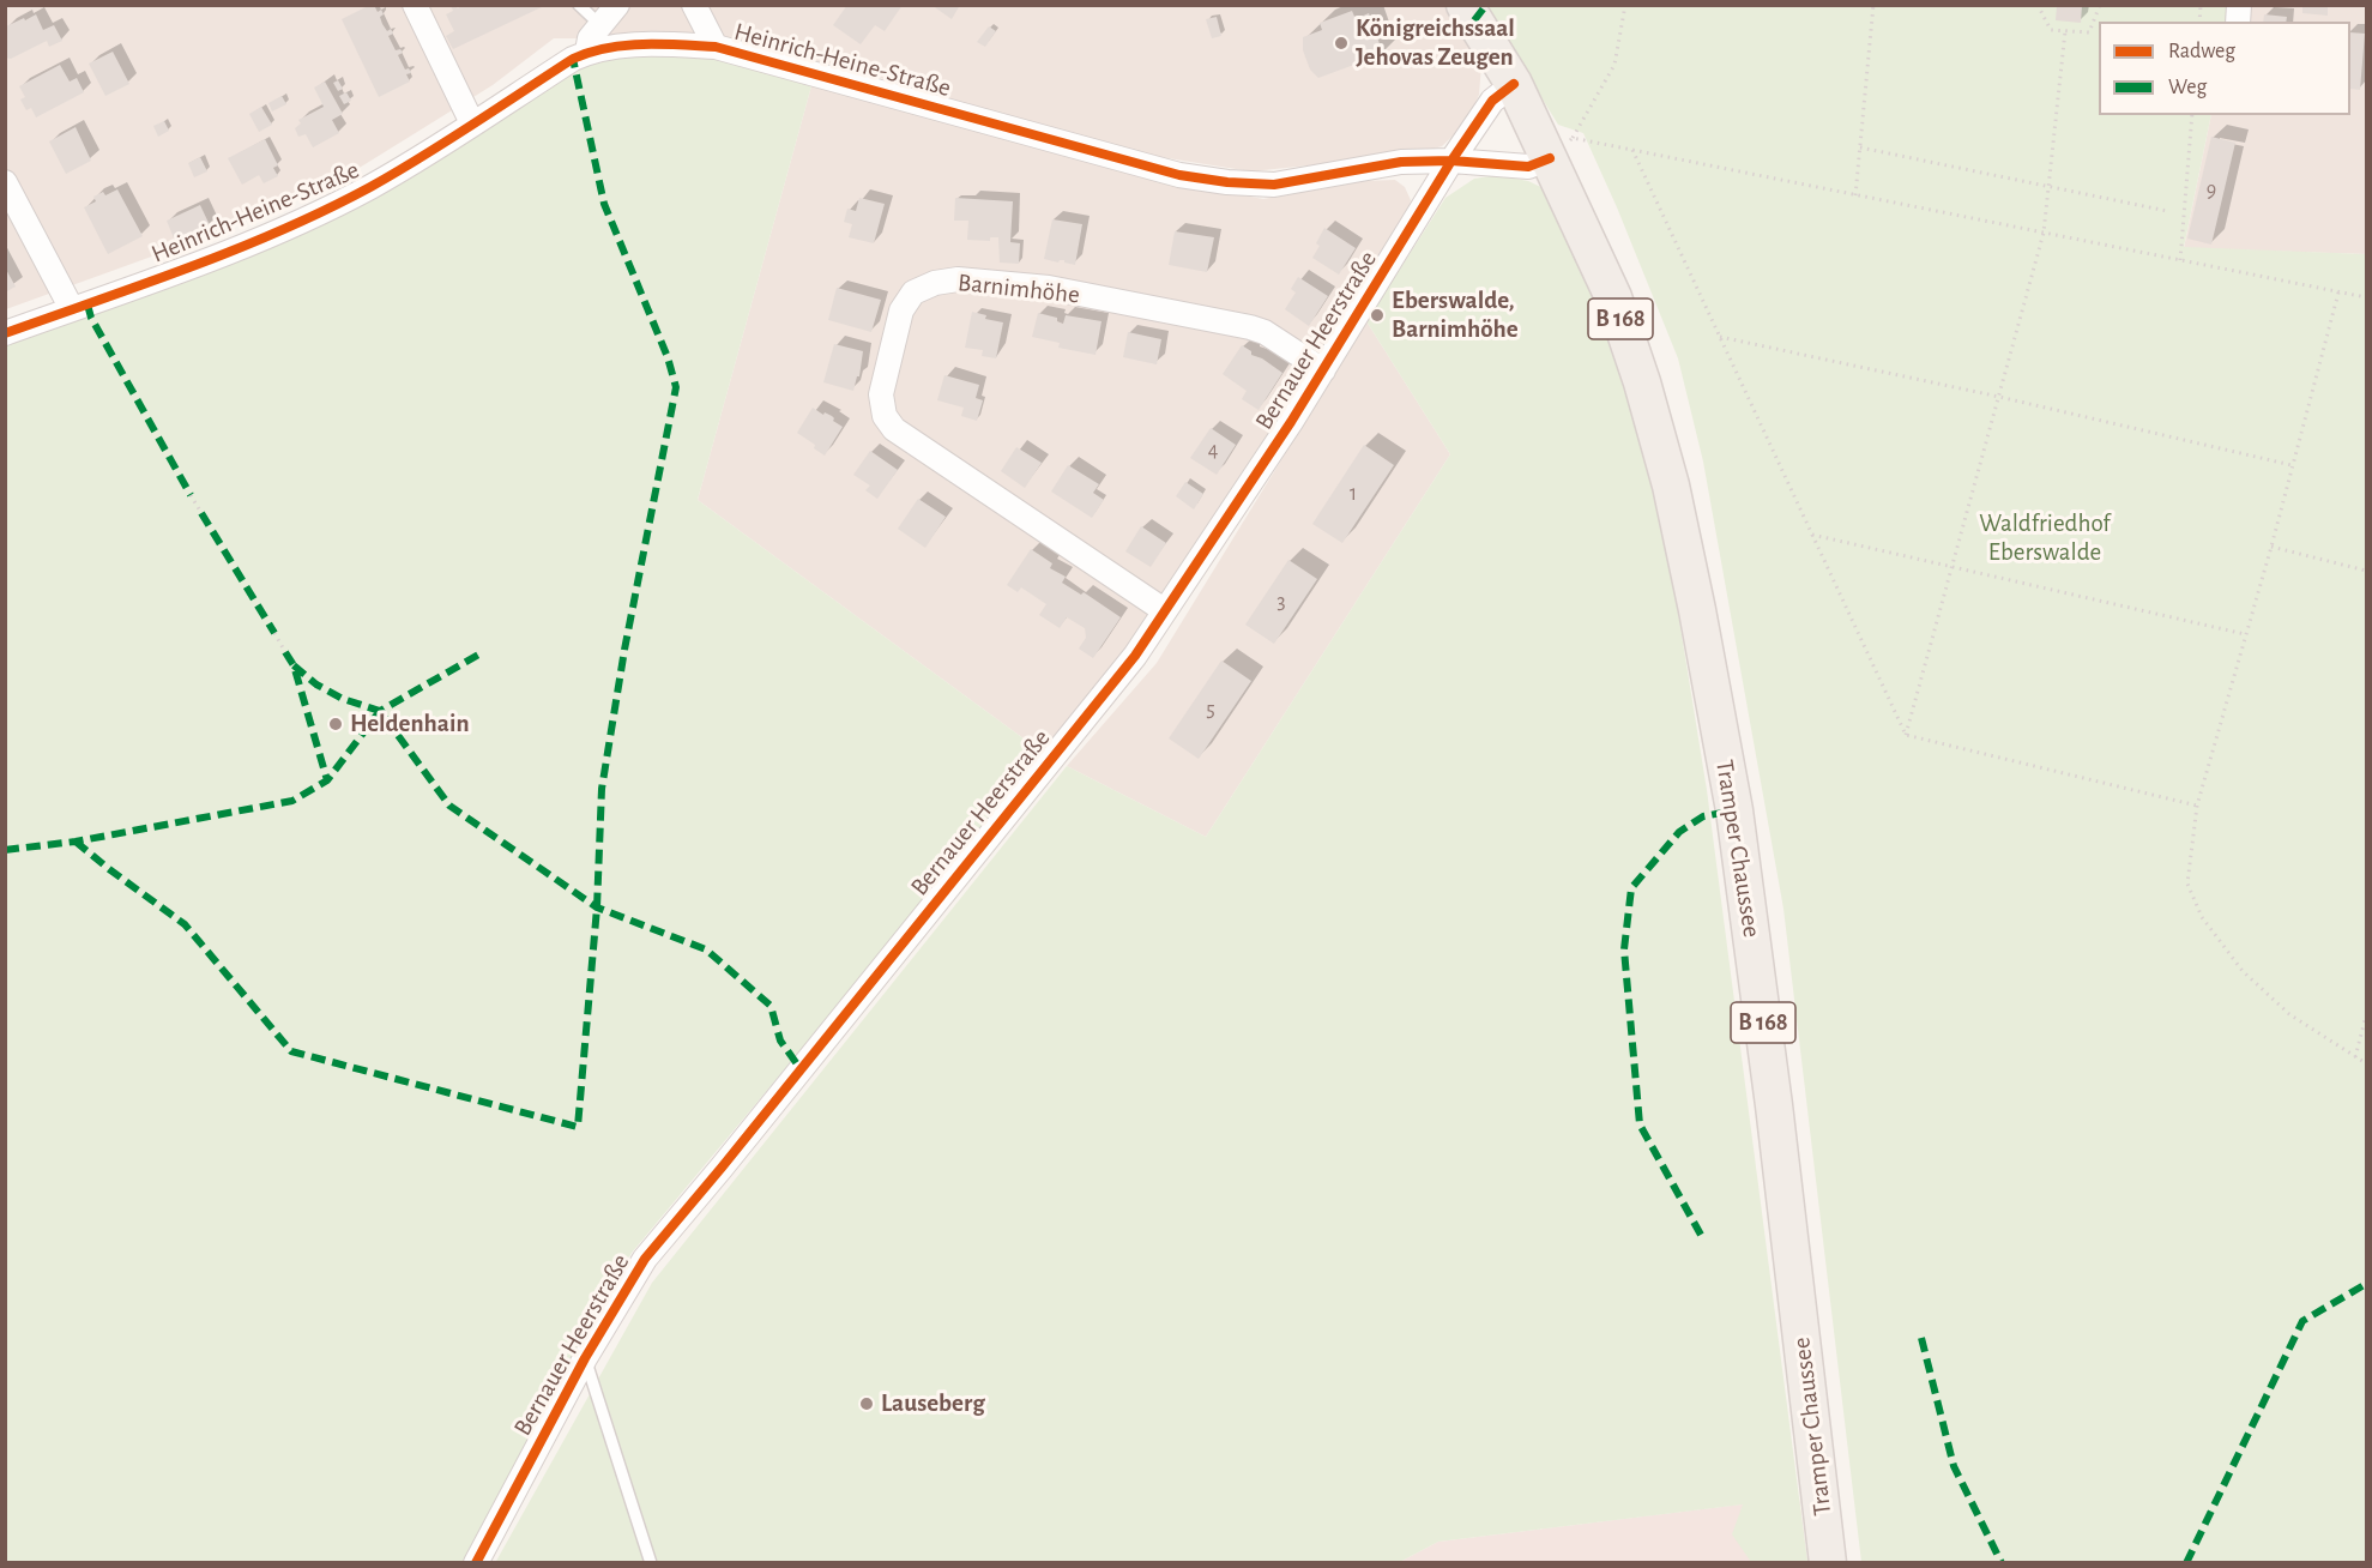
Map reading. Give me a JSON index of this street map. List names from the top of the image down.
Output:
{
  "streets": {
    "main road": ["B 168", "Tramper Chaussee"],
    "street": ["Heinrich-Heine-Straße", "Barnimhöhe", "Bernauer Heerstraße"]
  },
  "crossings": [
    ["Heinrich-Heine-Straße", "B 168"],
    ["Heinrich-Heine-Straße", "Bernauer Heerstraße"],
    ["Heinrich-Heine-Straße", "Tramper Chaussee"],
    ["Barnimhöhe", "Bernauer Heerstraße"],
    ["B 168", "Bernauer Heerstraße"],
    ["B 168", "Tramper Chaussee"]
  ],
  "parks": ["Waldfriedhof Eberswalde"],
  "places": [
    "Königreichssaal Jehovas Zeugen",
    "Eberswalde, Barnimhöhe",
    "Heldenhain",
    "Lauseberg"
  ],
  "house_numbers": [
    "9",
    "4",
    "1",
    "3",
    "5"
  ],
  "legend": ["Radweg", "Weg"]
}
